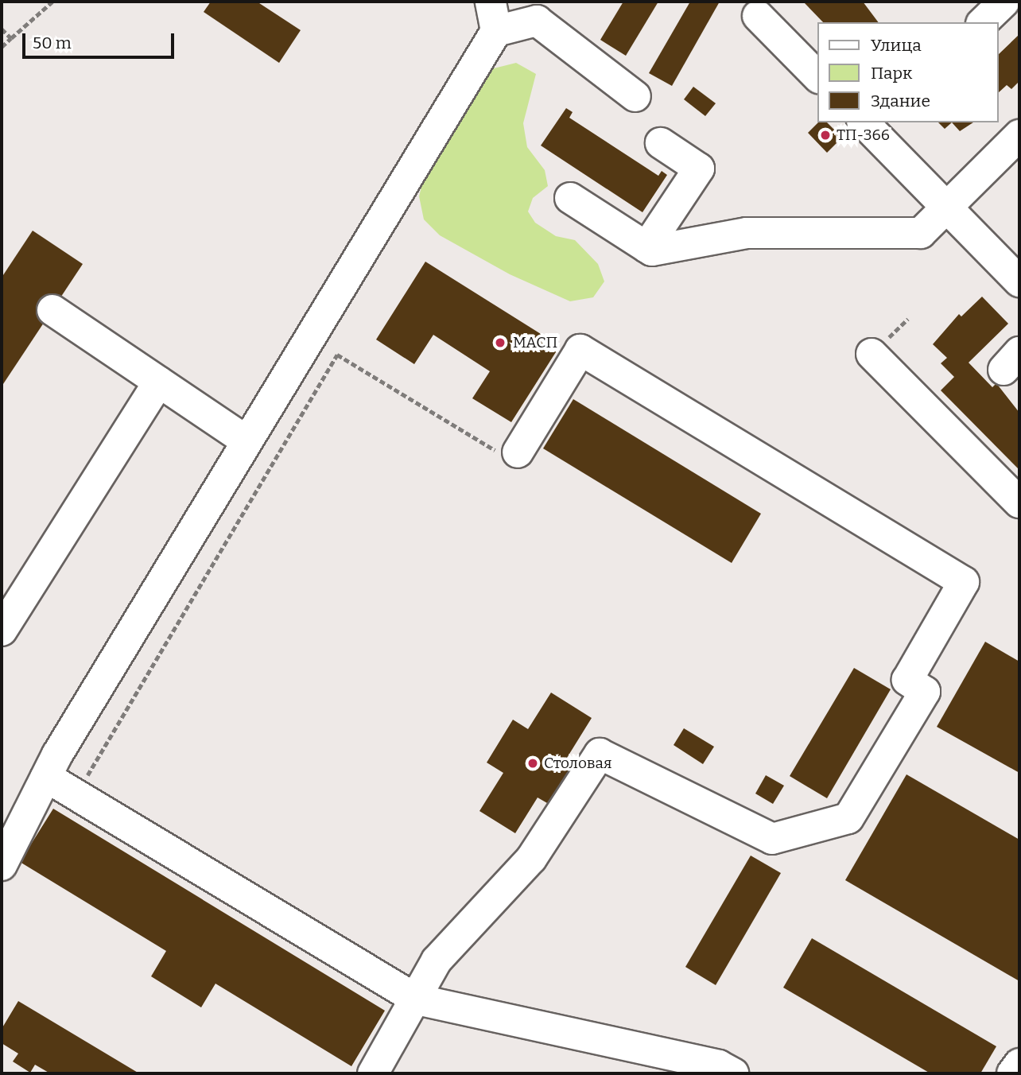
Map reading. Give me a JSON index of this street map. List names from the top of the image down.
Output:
{
  "places": ["ТП-366", "МАСП", "Столовая"],
  "legend": ["Улица", "Парк", "Здание"],
  "scale_bar": "50 m"
}
